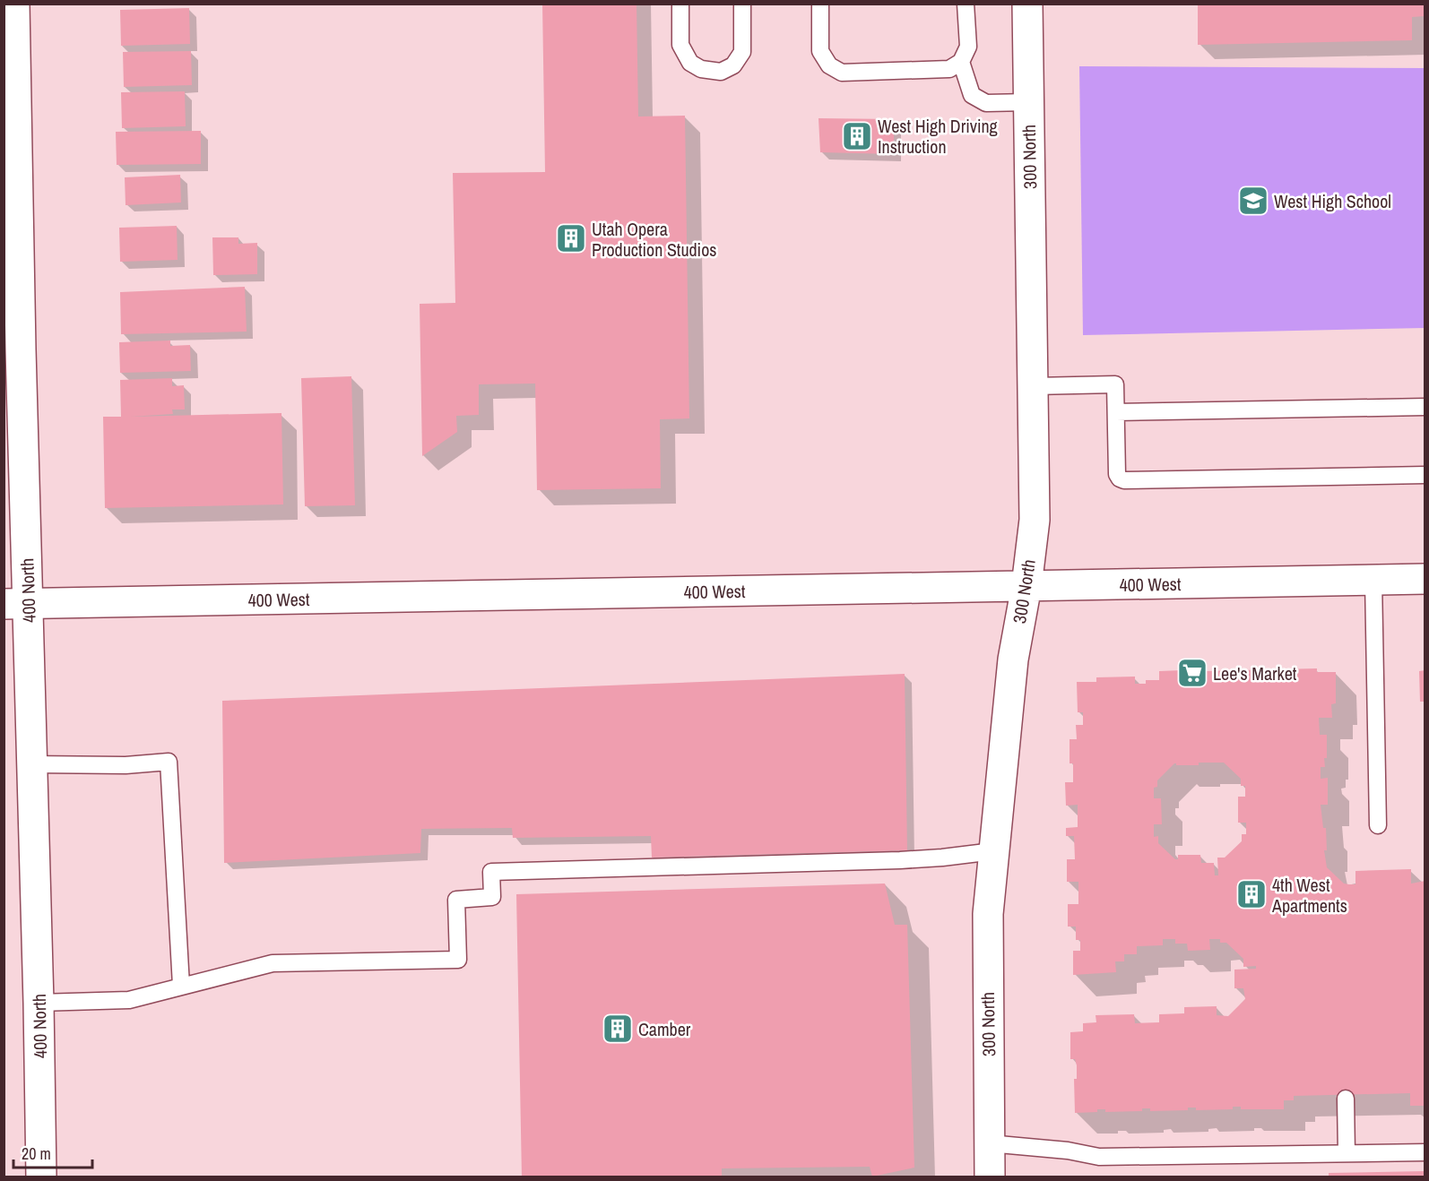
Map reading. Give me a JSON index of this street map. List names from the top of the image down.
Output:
{
  "streets": {
    "street": ["300 North", "400 West", "400 North"]
  },
  "crossings": [
    ["300 North", "400 West"],
    ["400 West", "400 North"]
  ],
  "places": {
    "building": [
      "West High Driving Instruction",
      "Utah Opera Production Studios",
      "4th West Apartments",
      "Camber"
    ],
    "school or university": ["West High School"],
    "supermarket": ["Lee's Market"]
  },
  "scale_bar": "20 m"
}
